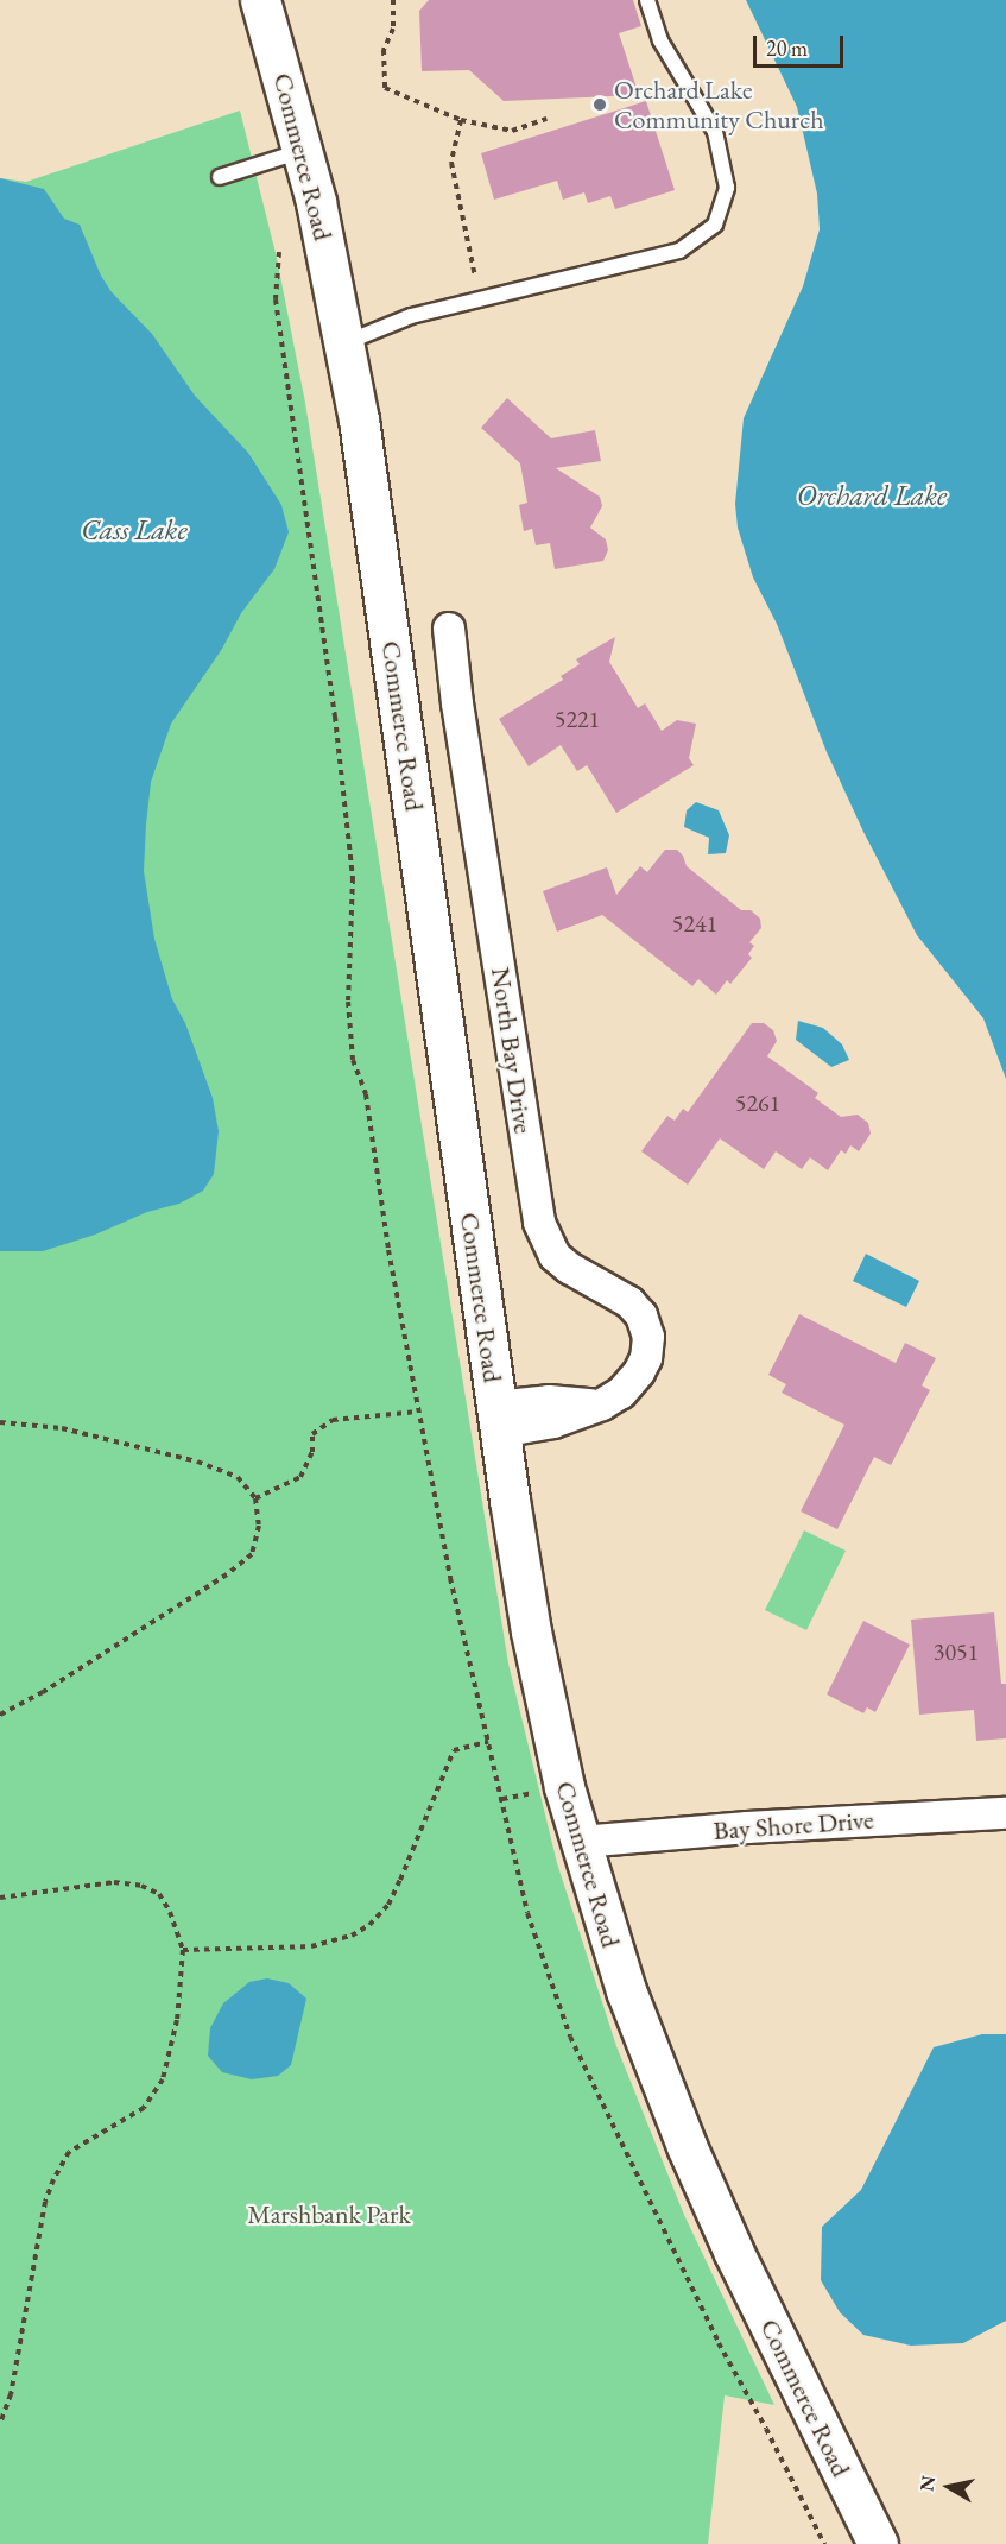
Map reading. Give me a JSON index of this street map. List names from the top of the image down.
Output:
{
  "streets": {
    "main road": ["Commerce Road"],
    "street": ["North Bay Drive", "Bay Shore Drive"]
  },
  "crossings": [
    ["Commerce Road", "North Bay Drive"],
    ["Commerce Road", "Bay Shore Drive"]
  ],
  "water": ["Orchard Lake", "Cass Lake"],
  "parks": ["Marshbank Park"],
  "places": ["Orchard Lake Community Church"],
  "house_numbers": [
    "5221",
    "5241",
    "5261",
    "3051"
  ],
  "scale_bar": "20 m",
  "north": "left"
}
